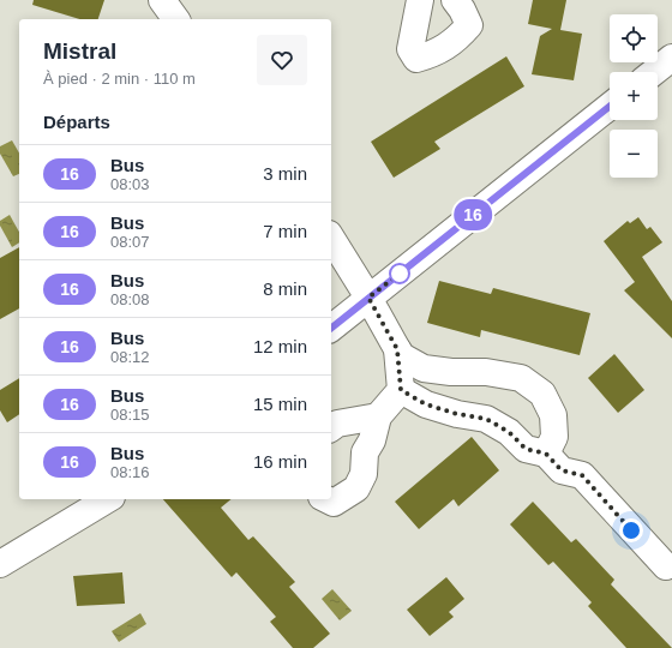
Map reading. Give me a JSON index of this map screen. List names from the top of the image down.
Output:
{
  "lines": ["bus line 16"],
  "page": {
    "on_map": "16",
    "map_buttons": ["+", "−"],
    "heading": [
      ["Mistral", "À pied · 2 min · 110 m"],
      "Départs"
    ],
    "list": [
      {
        "mark": "16",
        "name": "Bus",
        "note": "08:03",
        "value": "3 min"
      },
      {
        "mark": "16",
        "name": "Bus",
        "note": "08:07",
        "value": "7 min"
      },
      {
        "mark": "16",
        "name": "Bus",
        "note": "08:08",
        "value": "8 min"
      },
      {
        "mark": "16",
        "name": "Bus",
        "note": "08:12",
        "value": "12 min"
      },
      {
        "mark": "16",
        "name": "Bus",
        "note": "08:15",
        "value": "15 min"
      },
      {
        "mark": "16",
        "name": "Bus",
        "note": "08:16",
        "value": "16 min"
      }
    ]
  }
}
